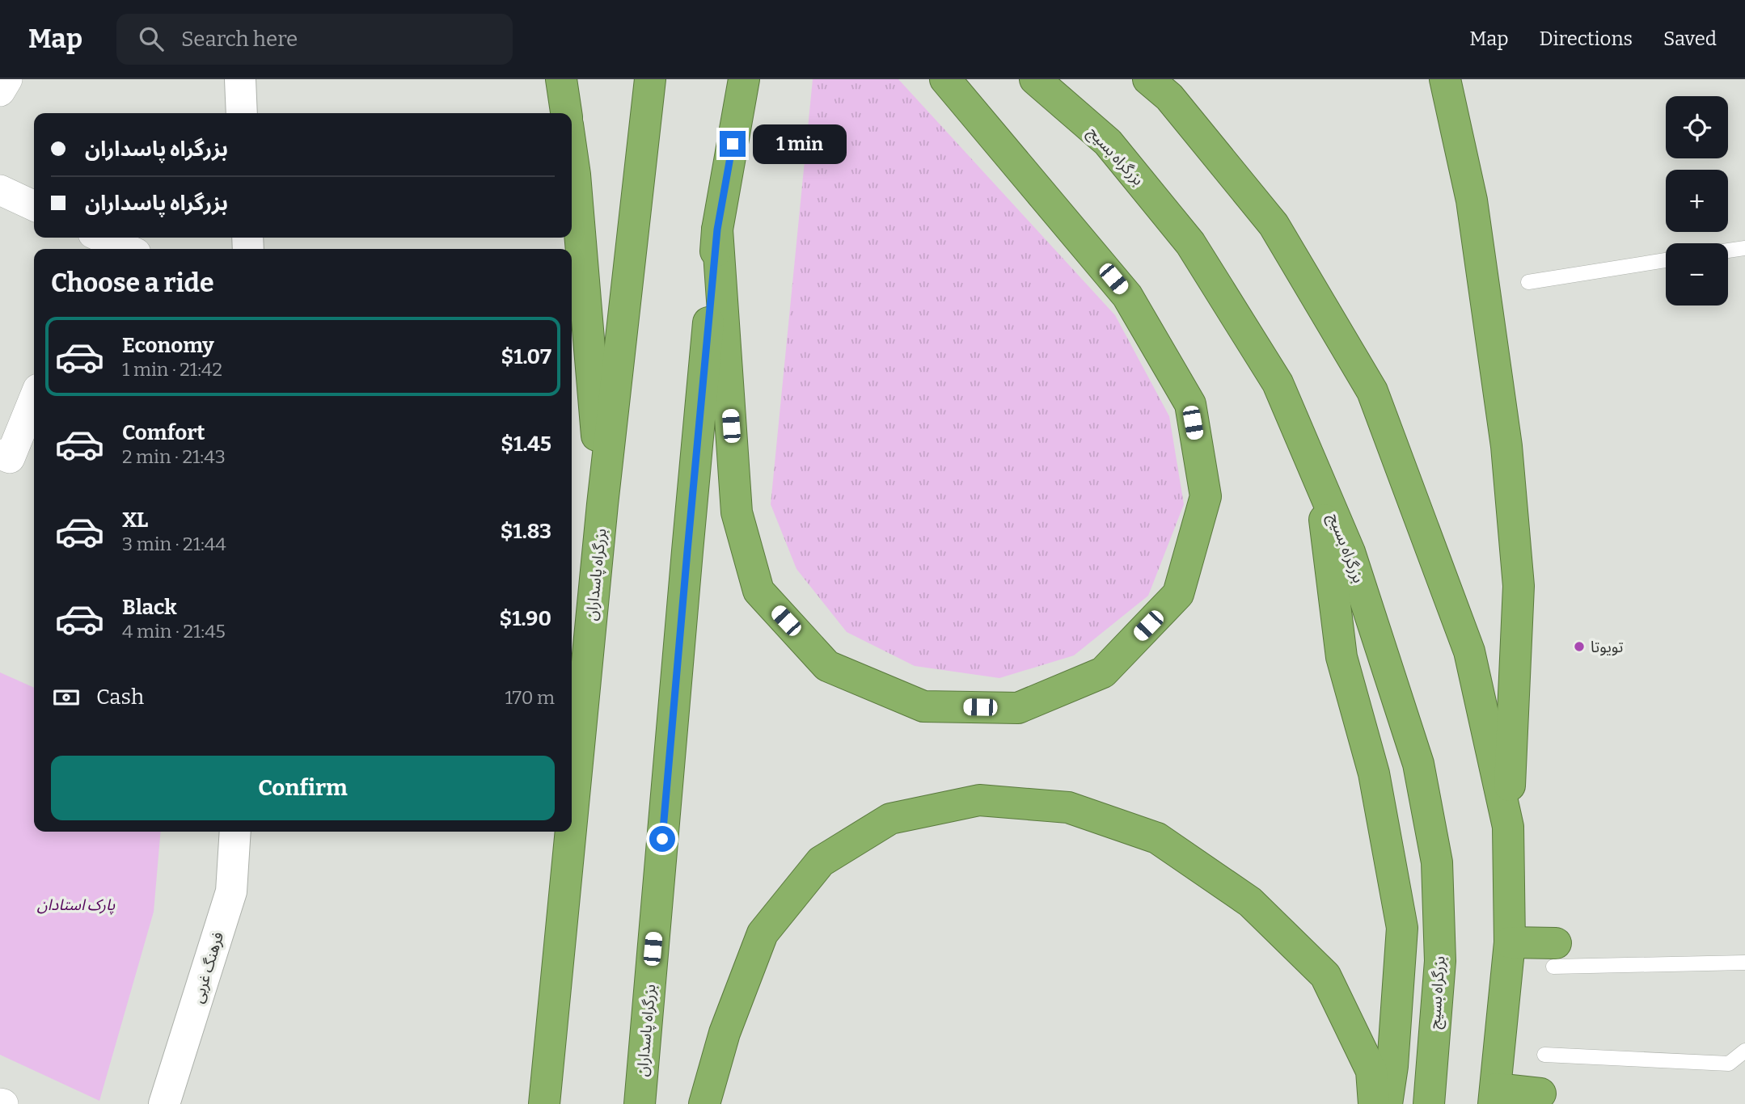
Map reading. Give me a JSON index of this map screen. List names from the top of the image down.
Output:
{
  "streets": {
    "highway": ["بزرگراه بسیج", "بزرگراه پاسداران"],
    "street": ["فرهنگ غربی"]
  },
  "parks": ["پارک استادان"],
  "places": ["تویوتا"],
  "page": {
    "header": "Map",
    "search": "Search here",
    "nav": ["Map", "Directions", "Saved"],
    "map_buttons": ["+", "−"],
    "banner": ["بزرگراه پاسداران", "بزرگراه پاسداران"],
    "bubble": "1 min",
    "heading": "Choose a ride",
    "list": [
      {
        "name": "Economy",
        "note": "1 min · 21:42",
        "value": "$1.07"
      },
      {
        "name": "Comfort",
        "note": "2 min · 21:43",
        "value": "$1.45"
      },
      {
        "name": "XL",
        "note": "3 min · 21:44",
        "value": "$1.83"
      },
      {
        "name": "Black",
        "note": "4 min · 21:45",
        "value": "$1.90"
      }
    ],
    "pay": ["Cash", "170 m"],
    "buttons": "Confirm"
  }
}
